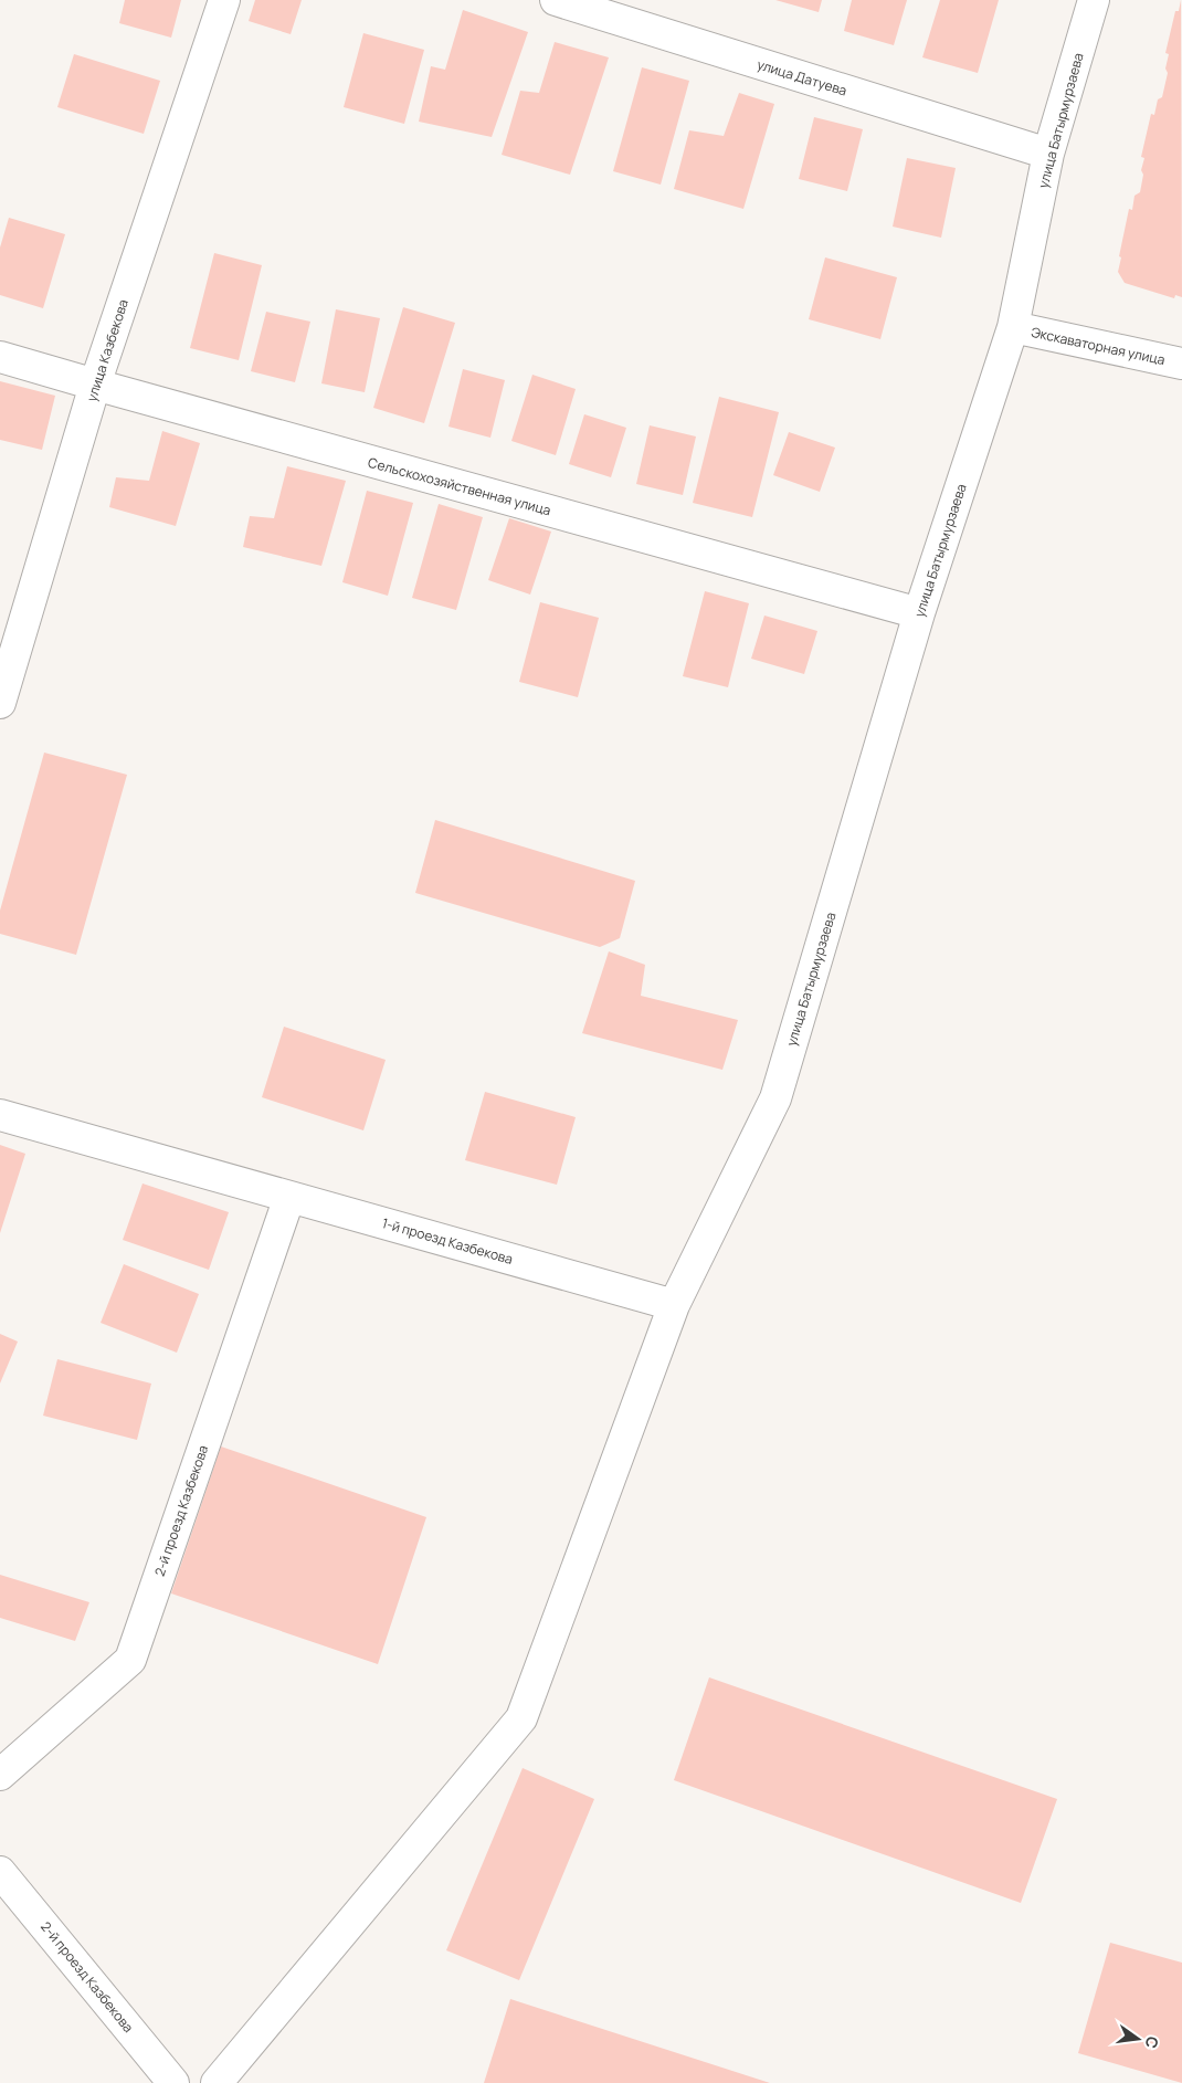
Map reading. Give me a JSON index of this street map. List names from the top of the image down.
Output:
{
  "streets": {
    "street": [
      "улица Датуева",
      "улица Батырмурзаева",
      "Экскаваторная улица",
      "улица Казбекова",
      "Сельскохозяйственная улица",
      "1-й проезд Казбекова",
      "2-й проезд Казбекова"
    ]
  },
  "crossings": [
    ["улица Датуева", "улица Батырмурзаева"],
    ["улица Батырмурзаева", "Экскаваторная улица"],
    ["улица Батырмурзаева", "Сельскохозяйственная улица"],
    ["улица Батырмурзаева", "1-й проезд Казбекова"],
    ["улица Казбекова", "Сельскохозяйственная улица"],
    ["1-й проезд Казбекова", "2-й проезд Казбекова"]
  ],
  "north": "right"
}
